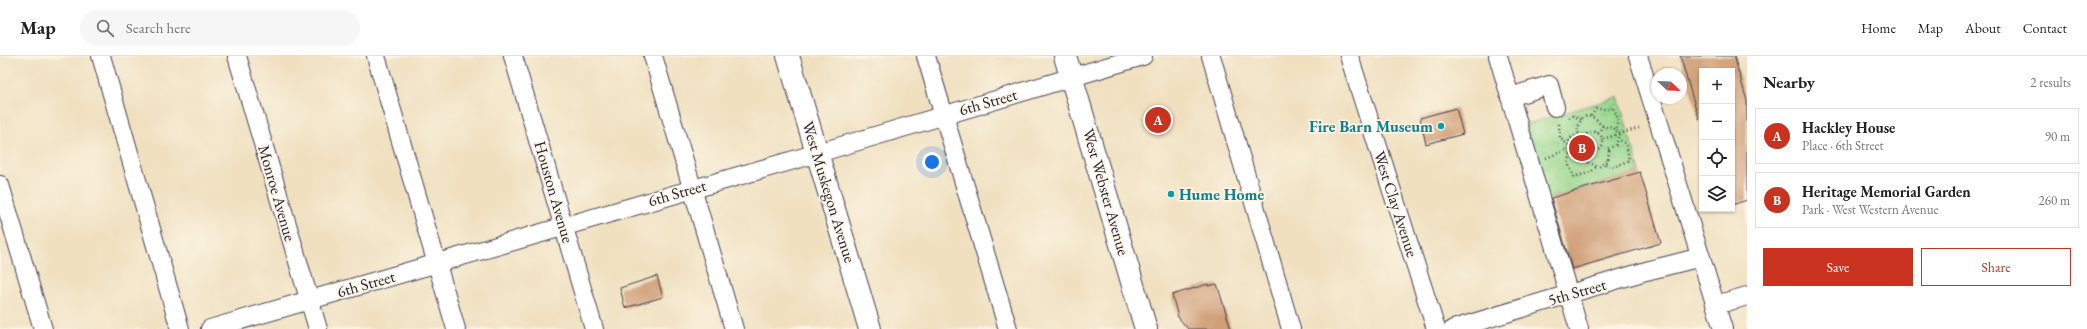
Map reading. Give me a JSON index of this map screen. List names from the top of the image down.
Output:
{
  "streets": {
    "main road": ["West Muskegon Avenue", "West Webster Avenue"],
    "street": [
      "6th Street",
      "Houston Avenue",
      "Monroe Avenue",
      "West Clay Avenue",
      "5th Street"
    ]
  },
  "crossings": [
    ["6th Street", "Houston Avenue"],
    ["6th Street", "West Muskegon Avenue"],
    ["6th Street", "West Webster Avenue"],
    ["6th Street", "Monroe Avenue"]
  ],
  "places": ["Fire Barn Museum", "Hume Home"],
  "north": "bottom right",
  "page": {
    "header": "Map",
    "search": "Search here",
    "nav": [
      "Home",
      "Map",
      "About",
      "Contact"
    ],
    "heading": ["Nearby", "2 results"],
    "map_buttons": ["+", "−"],
    "pins": ["A", "B"],
    "list": [
      {
        "mark": "A",
        "name": "Hackley House",
        "note": "Place · 6th Street",
        "value": "90 m"
      },
      {
        "mark": "B",
        "name": "Heritage Memorial Garden",
        "note": "Park · West Western Avenue",
        "value": "260 m"
      }
    ],
    "buttons": ["Save", "Share"]
  }
}
